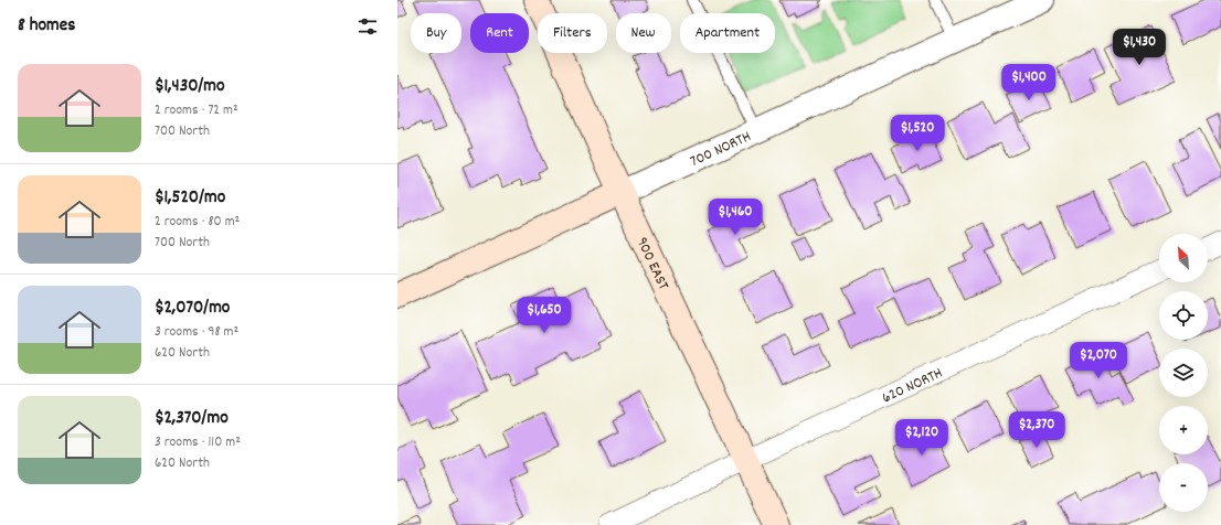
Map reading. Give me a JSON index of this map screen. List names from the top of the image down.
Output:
{
  "streets": {
    "main road": ["700 NORTH", "900 EAST"],
    "street": ["620 NORTH"]
  },
  "crossings": [
    ["700 NORTH", "900 EAST"],
    ["900 EAST", "620 NORTH"]
  ],
  "north": "top left",
  "page": {
    "heading": "8 homes",
    "chip": [
      "Buy",
      "Rent",
      "Filters",
      "New",
      "Apartment"
    ],
    "price": [
      "$1,430",
      "$1,400",
      "$1,520",
      "$1,460",
      "$1,650",
      "$2,070",
      "$2,370",
      "$2,120"
    ],
    "list": [
      {
        "name": "$1,430/mo",
        "note": "2 rooms · 72 m² · 700 North"
      },
      {
        "name": "$1,520/mo",
        "note": "2 rooms · 80 m² · 700 North"
      },
      {
        "name": "$2,070/mo",
        "note": "3 rooms · 98 m² · 620 North"
      },
      {
        "name": "$2,370/mo",
        "note": "3 rooms · 110 m² · 620 North"
      }
    ],
    "map_buttons": ["+", "−"]
  }
}
